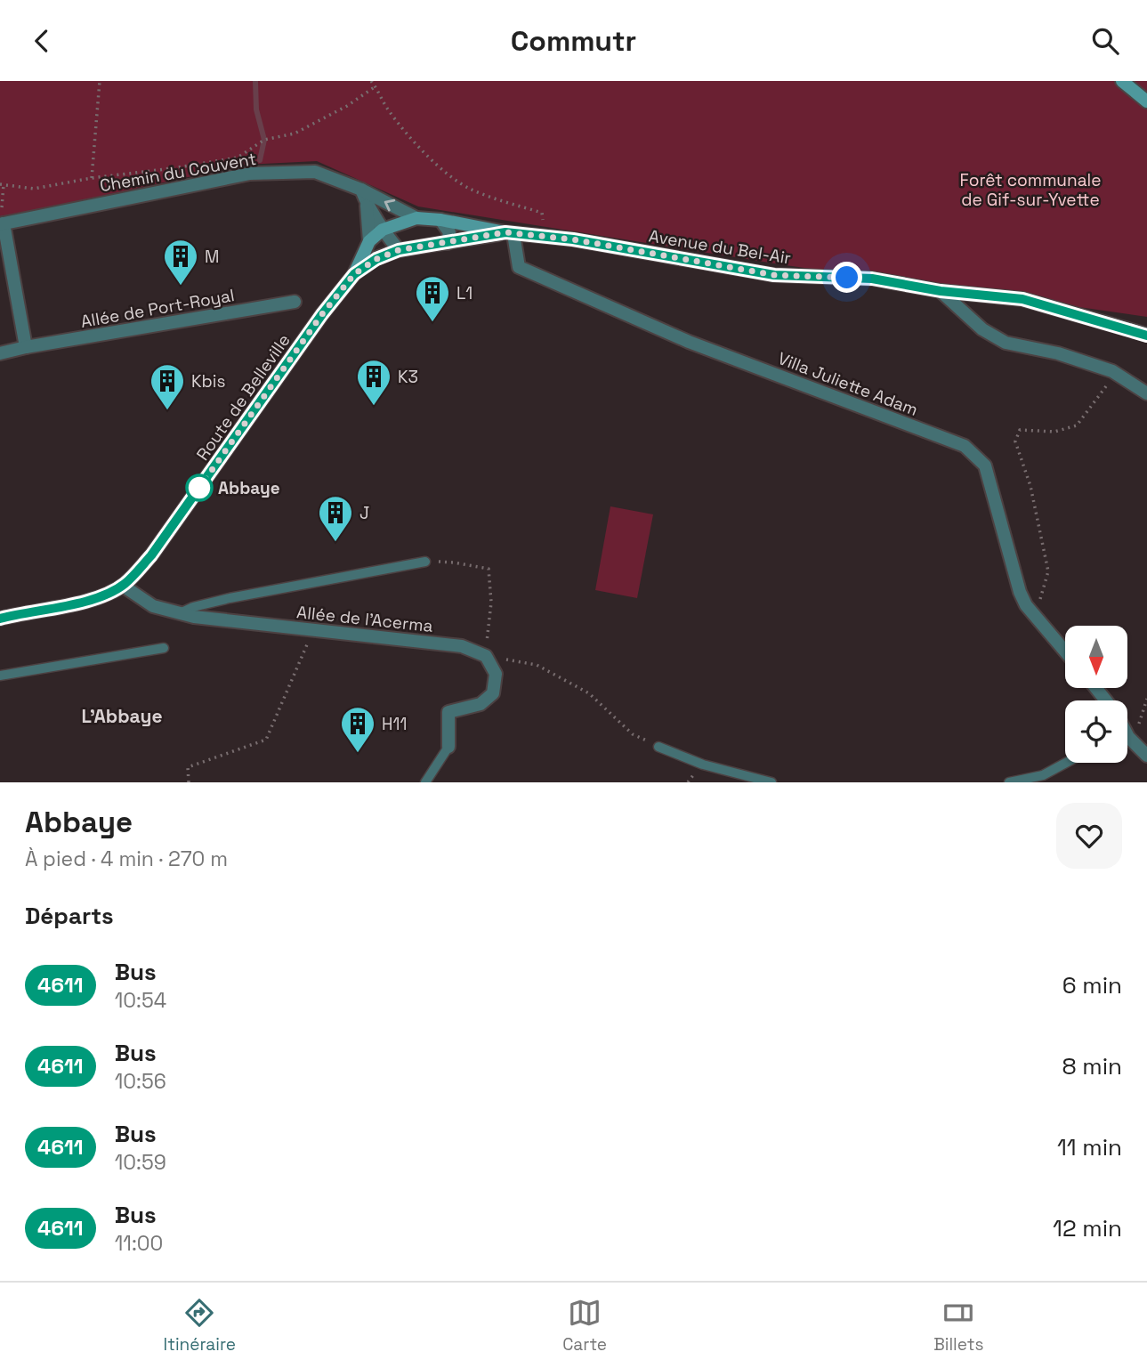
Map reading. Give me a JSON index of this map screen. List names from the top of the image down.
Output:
{
  "streets": {
    "street": [
      "Chemin du Couvent",
      "Avenue du Bel-Air",
      "Allée de Port-Royal",
      "Villa Juliette Adam",
      "Route de Belleville",
      "Allée de l'Acerma"
    ]
  },
  "crossings": [
    ["Chemin du Couvent", "Route de Belleville"],
    ["Avenue du Bel-Air", "Villa Juliette Adam"],
    ["Avenue du Bel-Air", "Route de Belleville"],
    ["Villa Juliette Adam", "Route de Belleville"],
    ["Route de Belleville", "Allée de l'Acerma"]
  ],
  "districts": ["L'Abbaye"],
  "parks": ["Forêt communale de Gif-sur-Yvette"],
  "places": {
    "building": [
      "M",
      "L1",
      "K3",
      "Kbis",
      "J",
      "H11"
    ],
    "other": ["Abbaye"]
  },
  "lines": ["bus line 4611"],
  "north": "bottom",
  "page": {
    "header": "Commutr",
    "heading": [
      ["Abbaye", "À pied · 4 min · 270 m"],
      "Départs"
    ],
    "list": [
      {
        "mark": "4611",
        "name": "Bus",
        "note": "10:54",
        "value": "6 min"
      },
      {
        "mark": "4611",
        "name": "Bus",
        "note": "10:56",
        "value": "8 min"
      },
      {
        "mark": "4611",
        "name": "Bus",
        "note": "10:59",
        "value": "11 min"
      },
      {
        "mark": "4611",
        "name": "Bus",
        "note": "11:00",
        "value": "12 min"
      }
    ],
    "tabs": ["Itinéraire", "Carte", "Billets"]
  }
}
